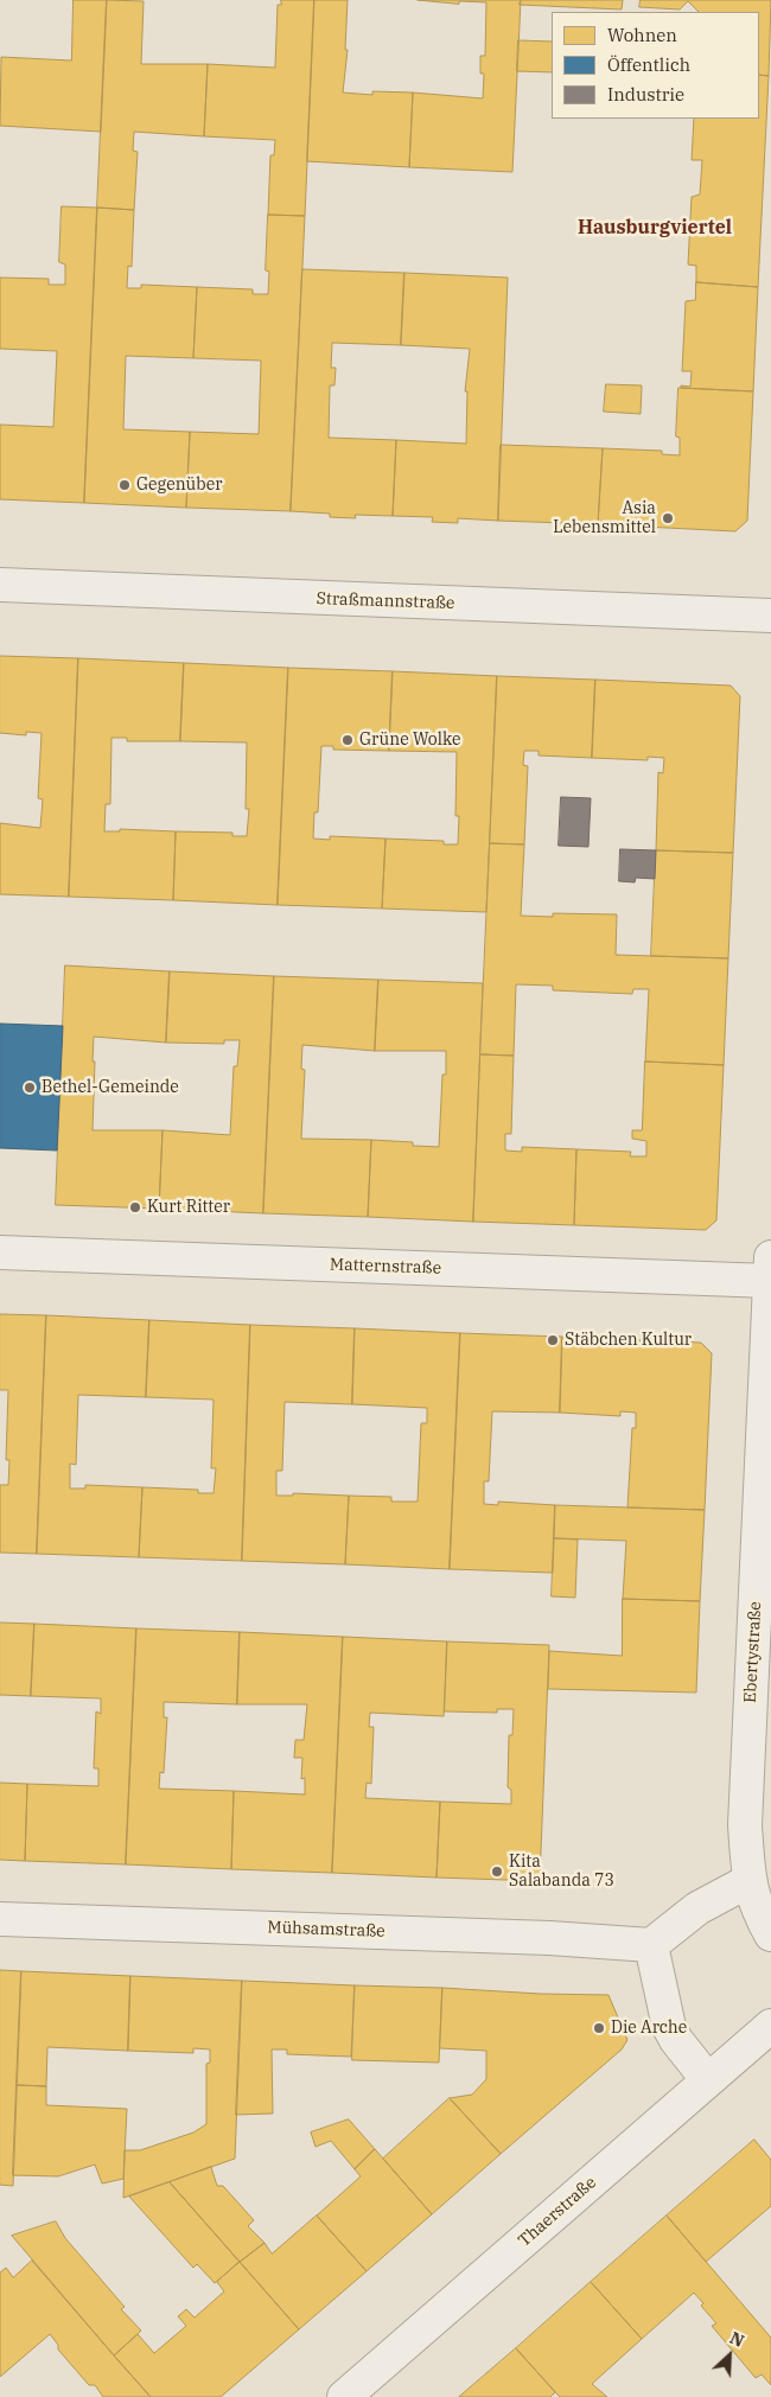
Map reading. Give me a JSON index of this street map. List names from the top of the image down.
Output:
{
  "streets": {
    "street": [
      "Straßmannstraße",
      "Matternstraße",
      "Ebertystraße",
      "Mühsamstraße",
      "Thaerstraße"
    ]
  },
  "crossings": [
    ["Matternstraße", "Ebertystraße"]
  ],
  "districts": ["Hausburgviertel"],
  "places": [
    "Gegenüber",
    "Asia Lebensmittel",
    "Grüne Wolke",
    "Bethel-Gemeinde",
    "Kurt Ritter",
    "Stäbchen Kultur",
    "Kita Salabanda 73",
    "Die Arche"
  ],
  "legend": ["Wohnen", "Öffentlich", "Industrie"],
  "north": "top right"
}
